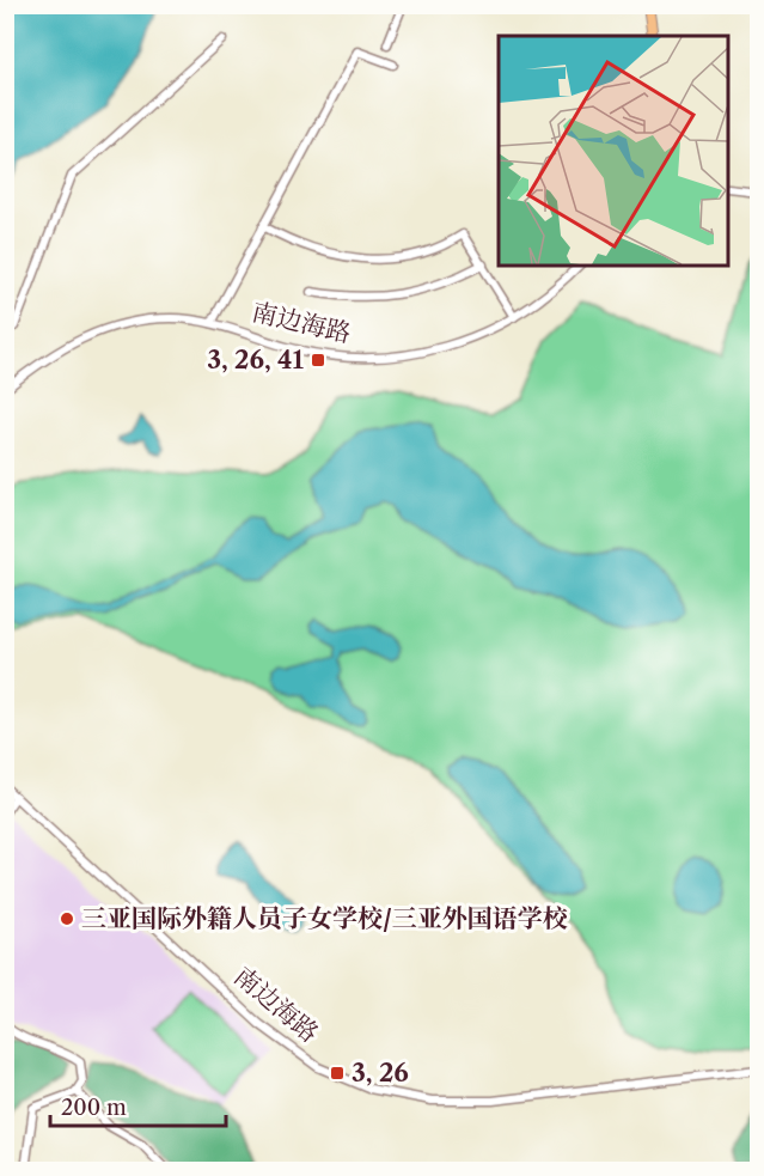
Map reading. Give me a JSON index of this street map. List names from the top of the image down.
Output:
{
  "streets": {
    "street": ["南边海路"]
  },
  "places": {
    "transit": ["3, 26, 41", "3, 26"],
    "other": ["三亚国际外籍人员子女学校/三亚外国语学校"]
  },
  "scale_bar": "200 m"
}
